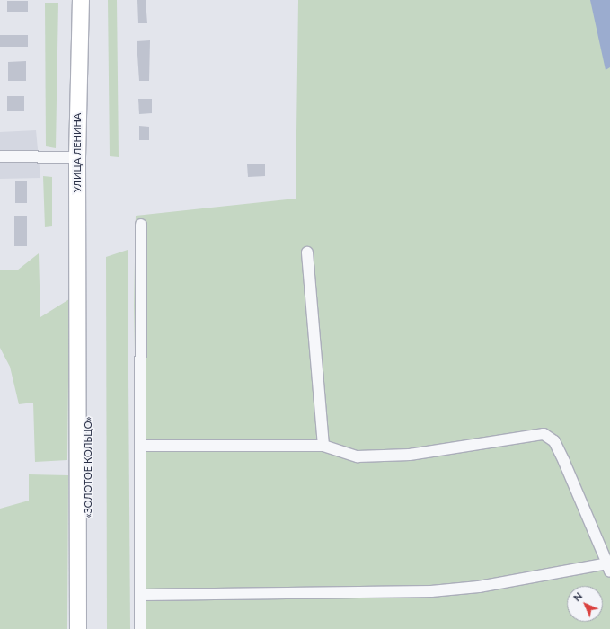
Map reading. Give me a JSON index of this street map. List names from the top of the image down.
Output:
{
  "streets": {
    "highway": ["УЛИЦА ЛЕНИНА", "«ЗОЛОТОЕ КОЛЬЦО»"]
  },
  "crossings": [
    ["УЛИЦА ЛЕНИНА", "«ЗОЛОТОЕ КОЛЬЦО»"]
  ],
  "north": "top left"
}
